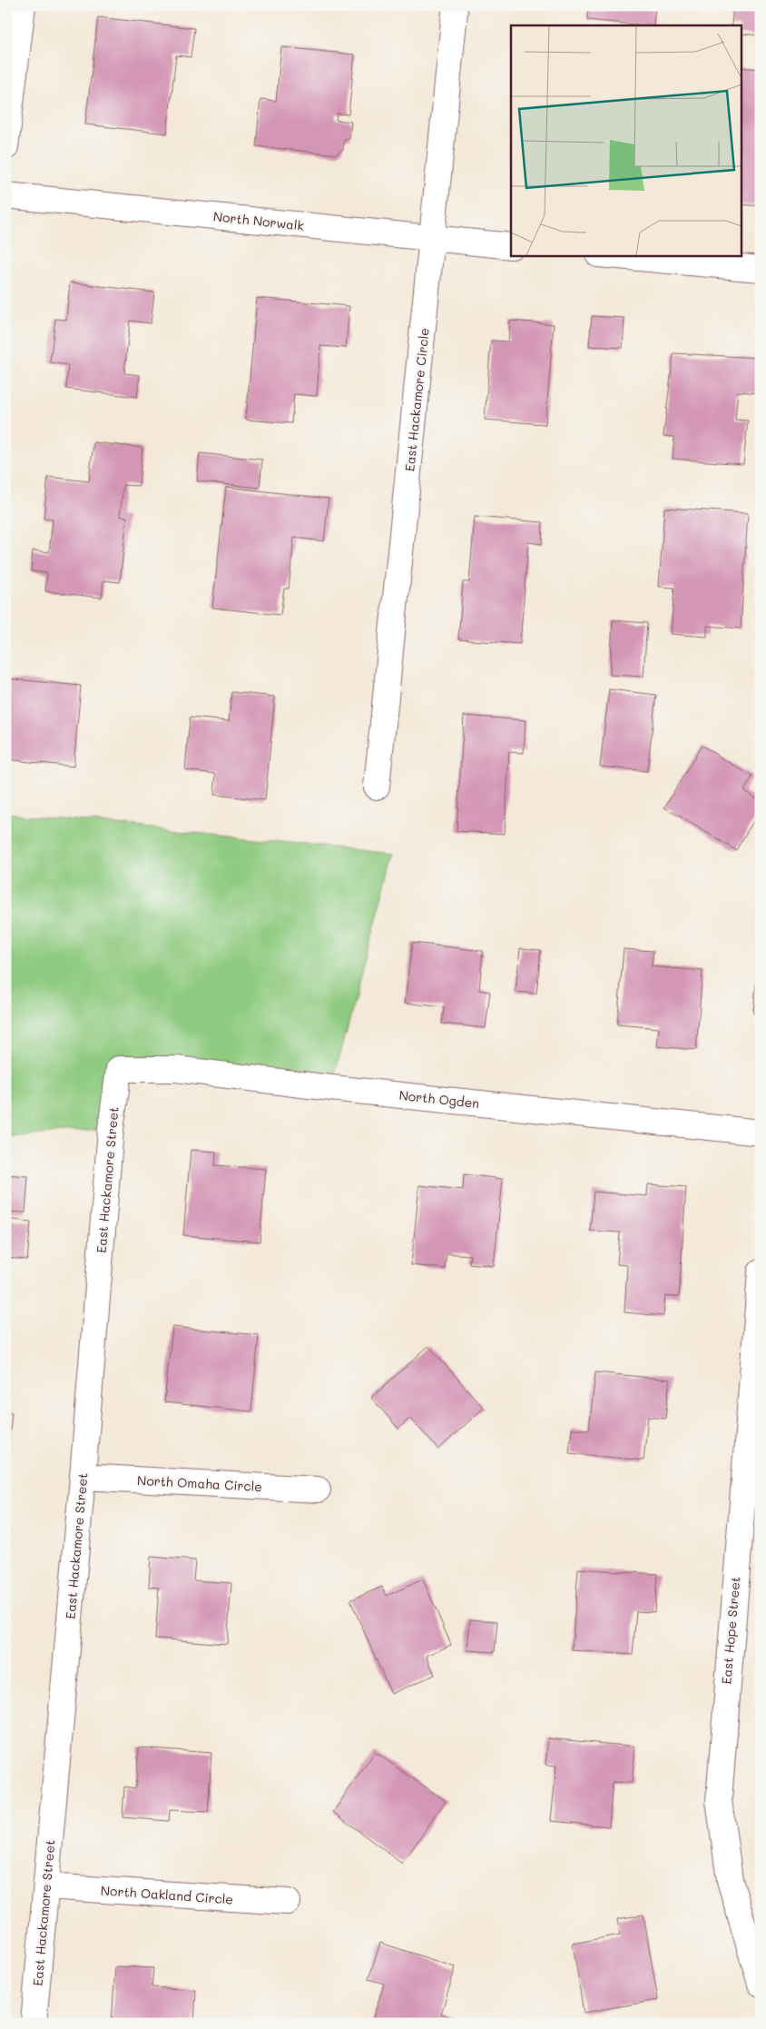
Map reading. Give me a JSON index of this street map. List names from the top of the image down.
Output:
{
  "streets": {
    "street": [
      "North Norwalk",
      "East Hackamore Circle",
      "North Ogden",
      "East Hackamore Street",
      "North Omaha Circle",
      "East Hope Street",
      "North Oakland Circle"
    ]
  },
  "crossings": [
    ["North Norwalk", "East Hackamore Circle"],
    ["North Ogden", "East Hackamore Street"],
    ["East Hackamore Street", "North Omaha Circle"],
    ["East Hackamore Street", "North Oakland Circle"]
  ]
}
